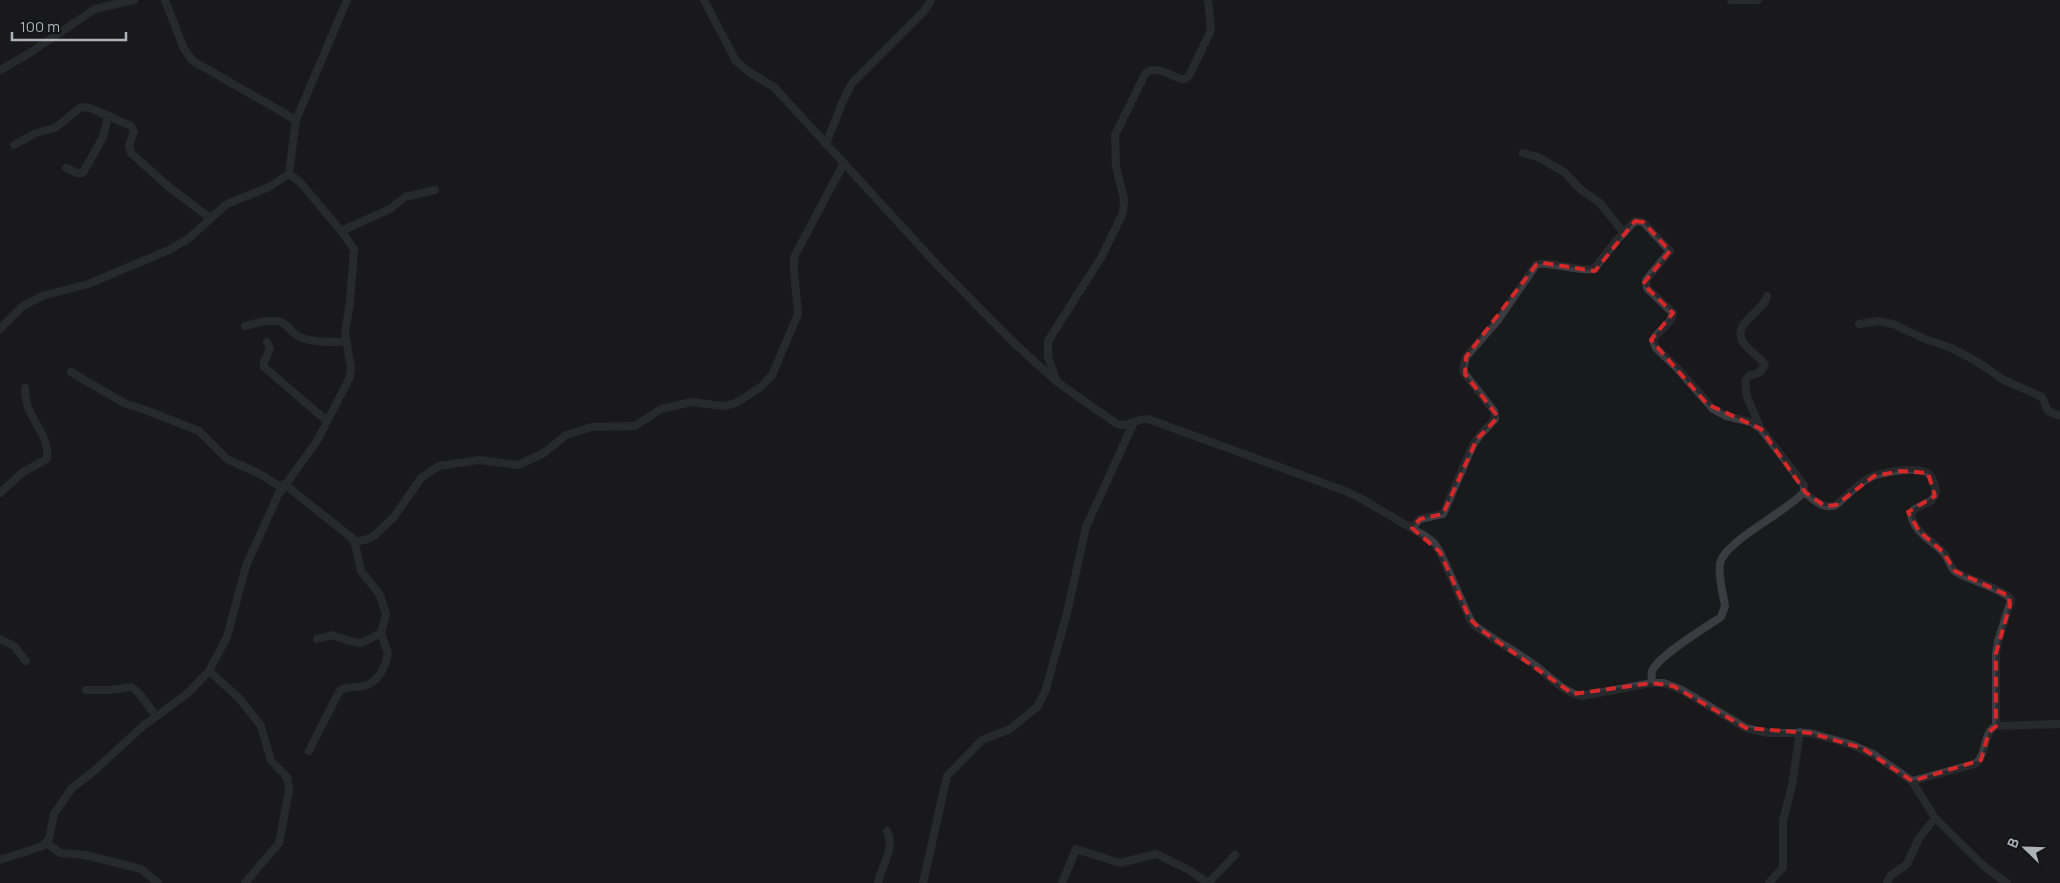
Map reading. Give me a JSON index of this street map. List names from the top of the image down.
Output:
{
  "scale_bar": "100 m",
  "north": "top left"
}
